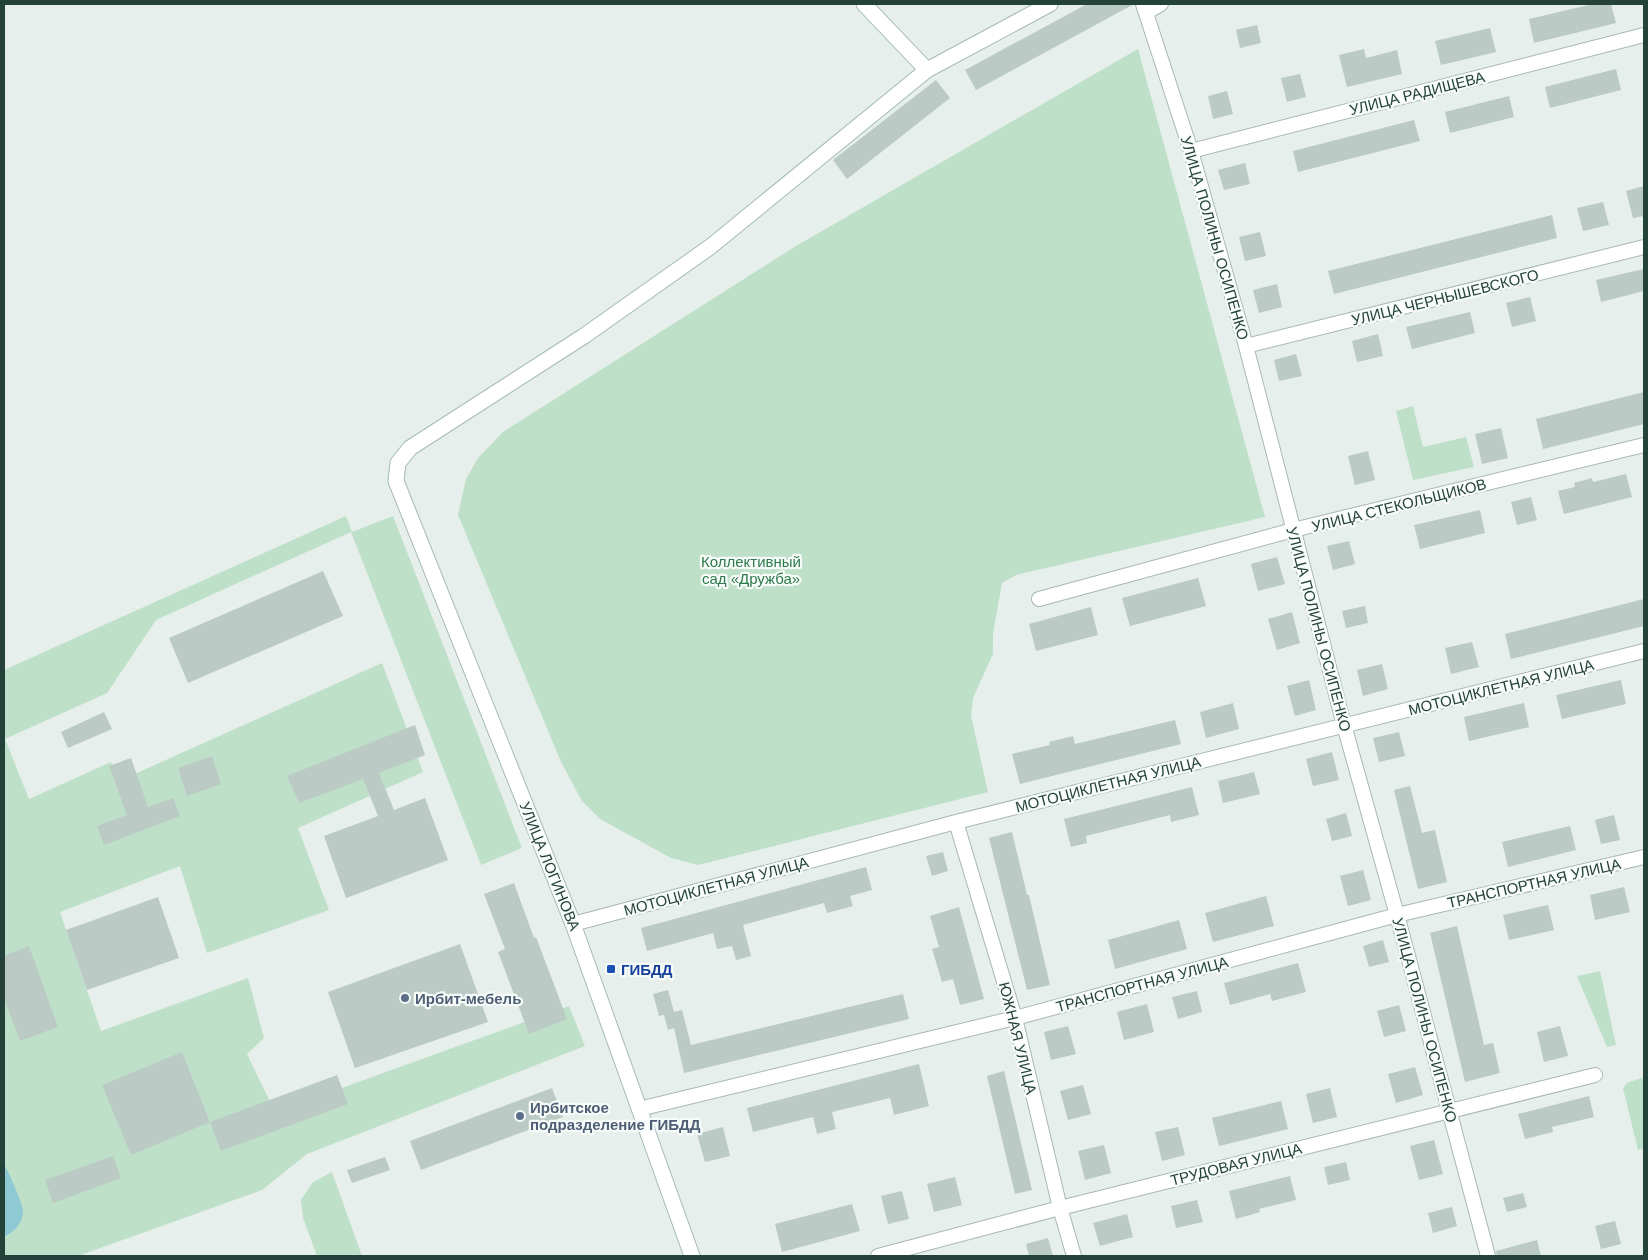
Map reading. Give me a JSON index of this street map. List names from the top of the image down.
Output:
{
  "streets": {
    "street": [
      "УЛИЦА РАДИЩЕВА",
      "УЛИЦА ПОЛИНЫ ОСИПЕНКО",
      "УЛИЦА ЧЕРНЫШЕВСКОГО",
      "УЛИЦА СТЕКОЛЬЩИКОВ",
      "МОТОЦИКЛЕТНАЯ УЛИЦА",
      "УЛИЦА ЛОГИНОВА",
      "ТРАНСПОРТНАЯ УЛИЦА",
      "ЮЖНАЯ УЛИЦА",
      "ТРУДОВАЯ УЛИЦА"
    ]
  },
  "crossings": [
    ["УЛИЦА РАДИЩЕВА", "УЛИЦА ПОЛИНЫ ОСИПЕНКО"],
    ["УЛИЦА ПОЛИНЫ ОСИПЕНКО", "УЛИЦА ЧЕРНЫШЕВСКОГО"],
    ["УЛИЦА ПОЛИНЫ ОСИПЕНКО", "УЛИЦА СТЕКОЛЬЩИКОВ"],
    ["УЛИЦА ПОЛИНЫ ОСИПЕНКО", "МОТОЦИКЛЕТНАЯ УЛИЦА"],
    ["УЛИЦА ПОЛИНЫ ОСИПЕНКО", "ТРАНСПОРТНАЯ УЛИЦА"],
    ["УЛИЦА ПОЛИНЫ ОСИПЕНКО", "ТРУДОВАЯ УЛИЦА"],
    ["МОТОЦИКЛЕТНАЯ УЛИЦА", "УЛИЦА ЛОГИНОВА"],
    ["МОТОЦИКЛЕТНАЯ УЛИЦА", "ЮЖНАЯ УЛИЦА"],
    ["УЛИЦА ЛОГИНОВА", "ТРАНСПОРТНАЯ УЛИЦА"],
    ["ТРАНСПОРТНАЯ УЛИЦА", "ЮЖНАЯ УЛИЦА"],
    ["ЮЖНАЯ УЛИЦА", "ТРУДОВАЯ УЛИЦА"]
  ],
  "parks": ["Коллективный сад «Дружба»"],
  "places": {
    "transit": ["ГИБДД"],
    "other": ["Ирбит-мебель", "Ирбитское подразделение ГИБДД"]
  }
}
